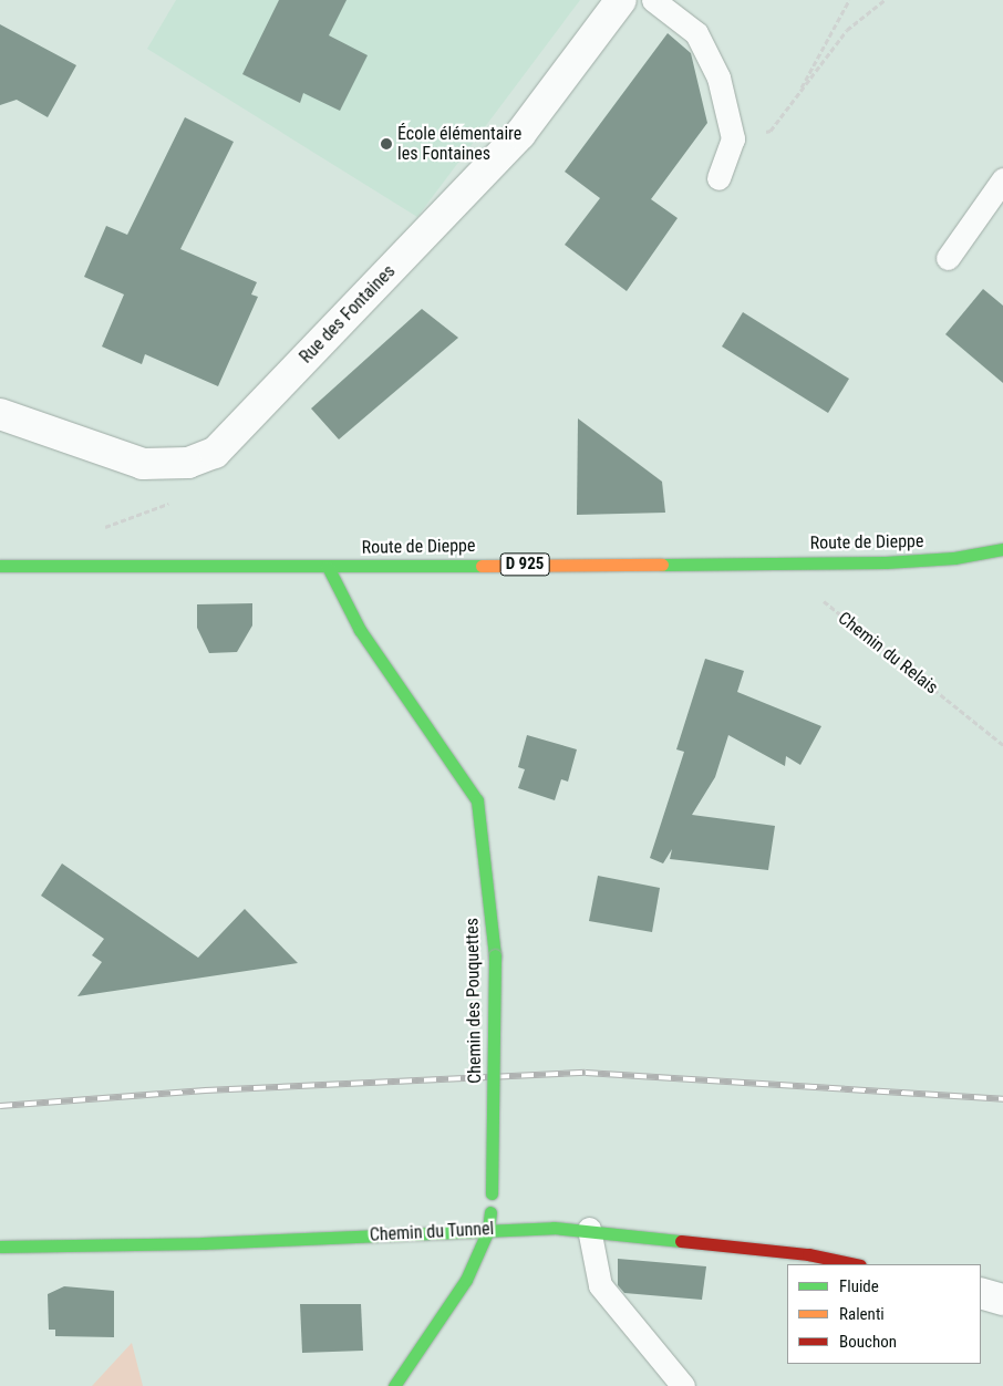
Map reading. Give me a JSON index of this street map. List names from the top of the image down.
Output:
{
  "streets": {
    "street": [
      "Rue des Fontaines",
      "Route de Dieppe",
      "D 925",
      "Chemin des Pouquettes",
      "Chemin du Tunnel"
    ],
    "path": ["Chemin du Relais"]
  },
  "crossings": [
    ["Route de Dieppe", "Chemin des Pouquettes"],
    ["Chemin des Pouquettes", "Chemin du Tunnel"]
  ],
  "places": ["École élémentaire les Fontaines"],
  "legend": ["Fluide", "Ralenti", "Bouchon"]
}
